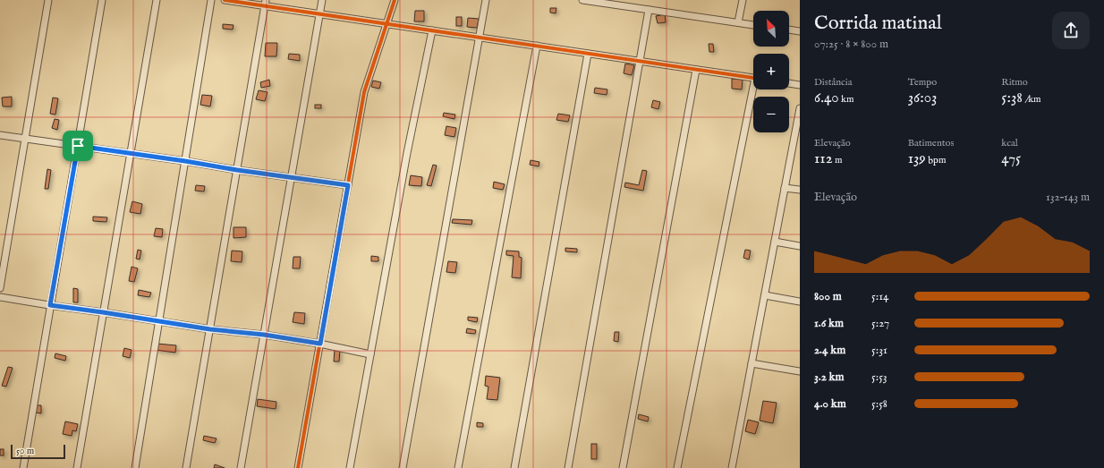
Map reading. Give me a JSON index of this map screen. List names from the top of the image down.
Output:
{
  "scale_bar": "50 m",
  "north": "top left",
  "page": {
    "heading": ["Corrida matinal", "07:25 · 8 × 800 m"],
    "map_buttons": ["+", "−"],
    "stats": [
      ["Distância", "6.40 km"],
      ["Tempo", "36:03"],
      ["Ritmo", "5:38 /km"],
      ["Elevação", "112 m"],
      ["Batimentos", "139 bpm"],
      ["kcal", "475"]
    ],
    "chart": ["Elevação", "132–143 m"],
    "list": [
      {
        "name": "800 m",
        "note": "5:14"
      },
      {
        "name": "1.6 km",
        "note": "5:27"
      },
      {
        "name": "2.4 km",
        "note": "5:31"
      },
      {
        "name": "3.2 km",
        "note": "5:53"
      },
      {
        "name": "4.0 km",
        "note": "5:58"
      }
    ],
    "scale": "50 m"
  }
}
